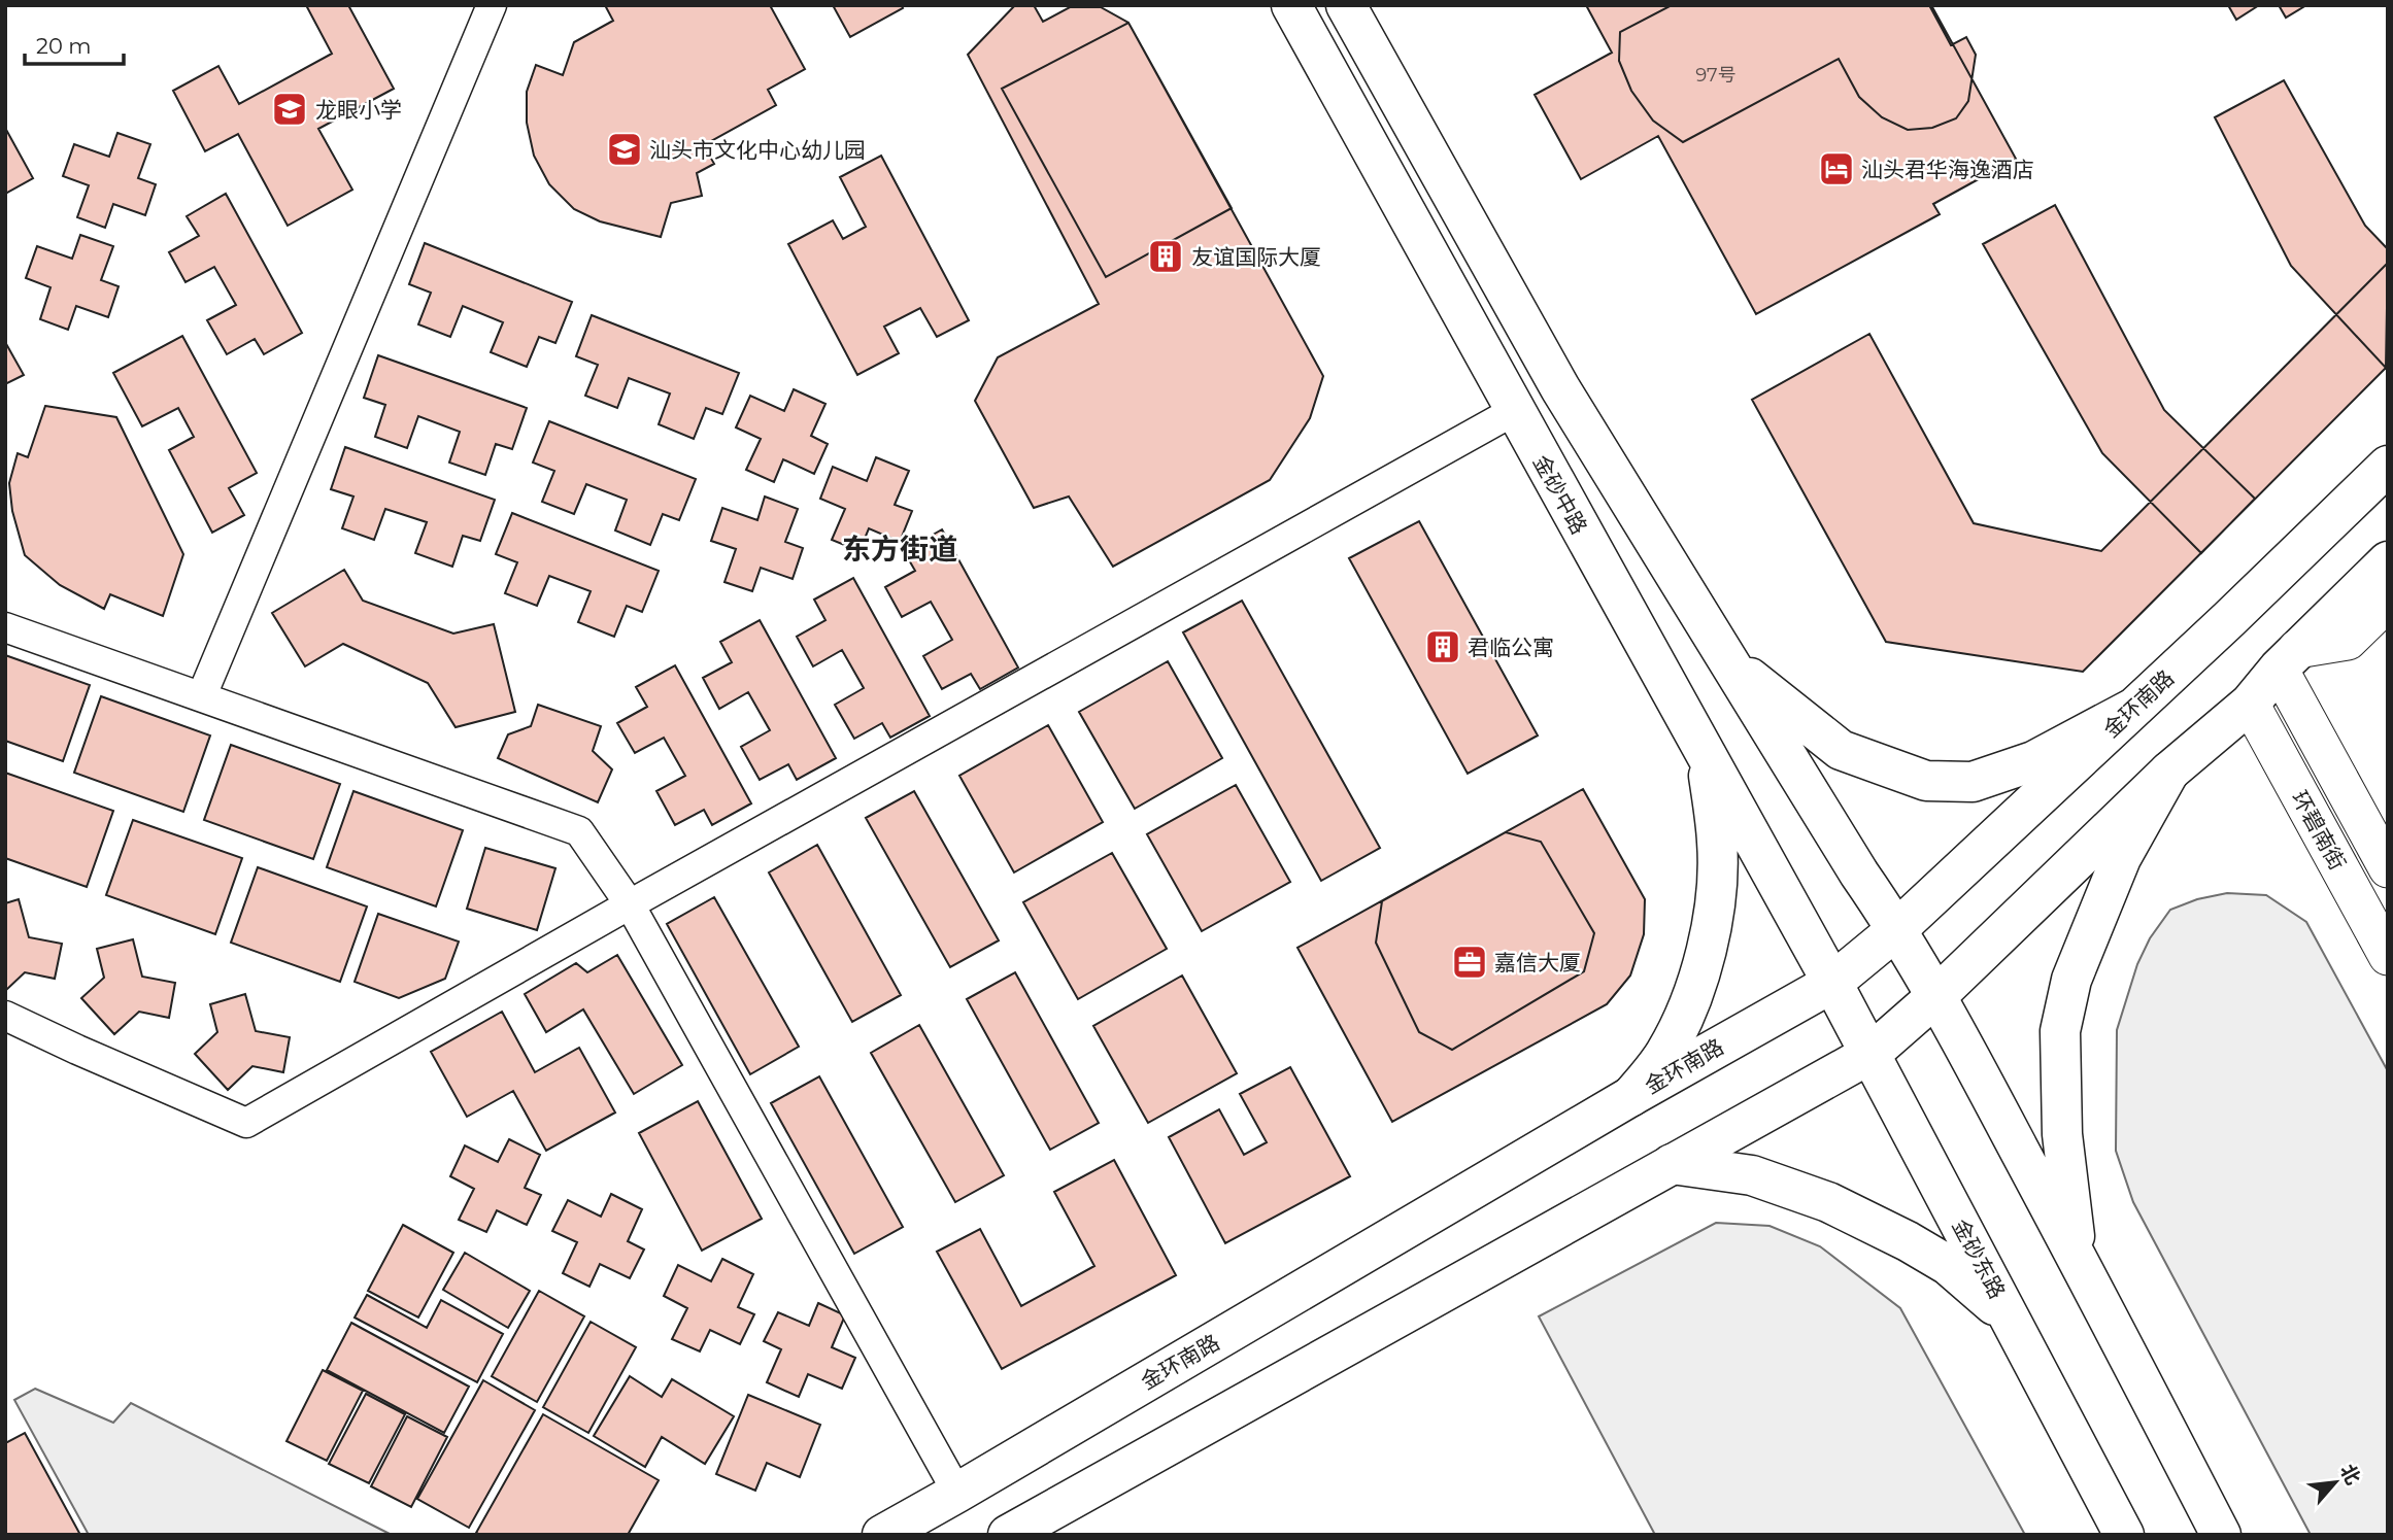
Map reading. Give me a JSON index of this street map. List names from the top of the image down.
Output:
{
  "streets": {
    "main road": ["金砂中路", "金环南路", "金砂东路"],
    "street": ["环碧南街"]
  },
  "crossings": [
    ["金砂中路", "金环南路"],
    ["金砂中路", "金砂东路"],
    ["金环南路", "金砂东路"]
  ],
  "districts": ["东方街道"],
  "places": {
    "school or university": ["龙眼小学", "汕头市文化中心幼儿园"],
    "hotel": ["汕头君华海逸酒店"],
    "building": ["友谊国际大厦", "君临公寓"],
    "office": ["嘉信大厦"]
  },
  "house_numbers": ["97号"],
  "scale_bar": "20 m",
  "north": "top right"
}
